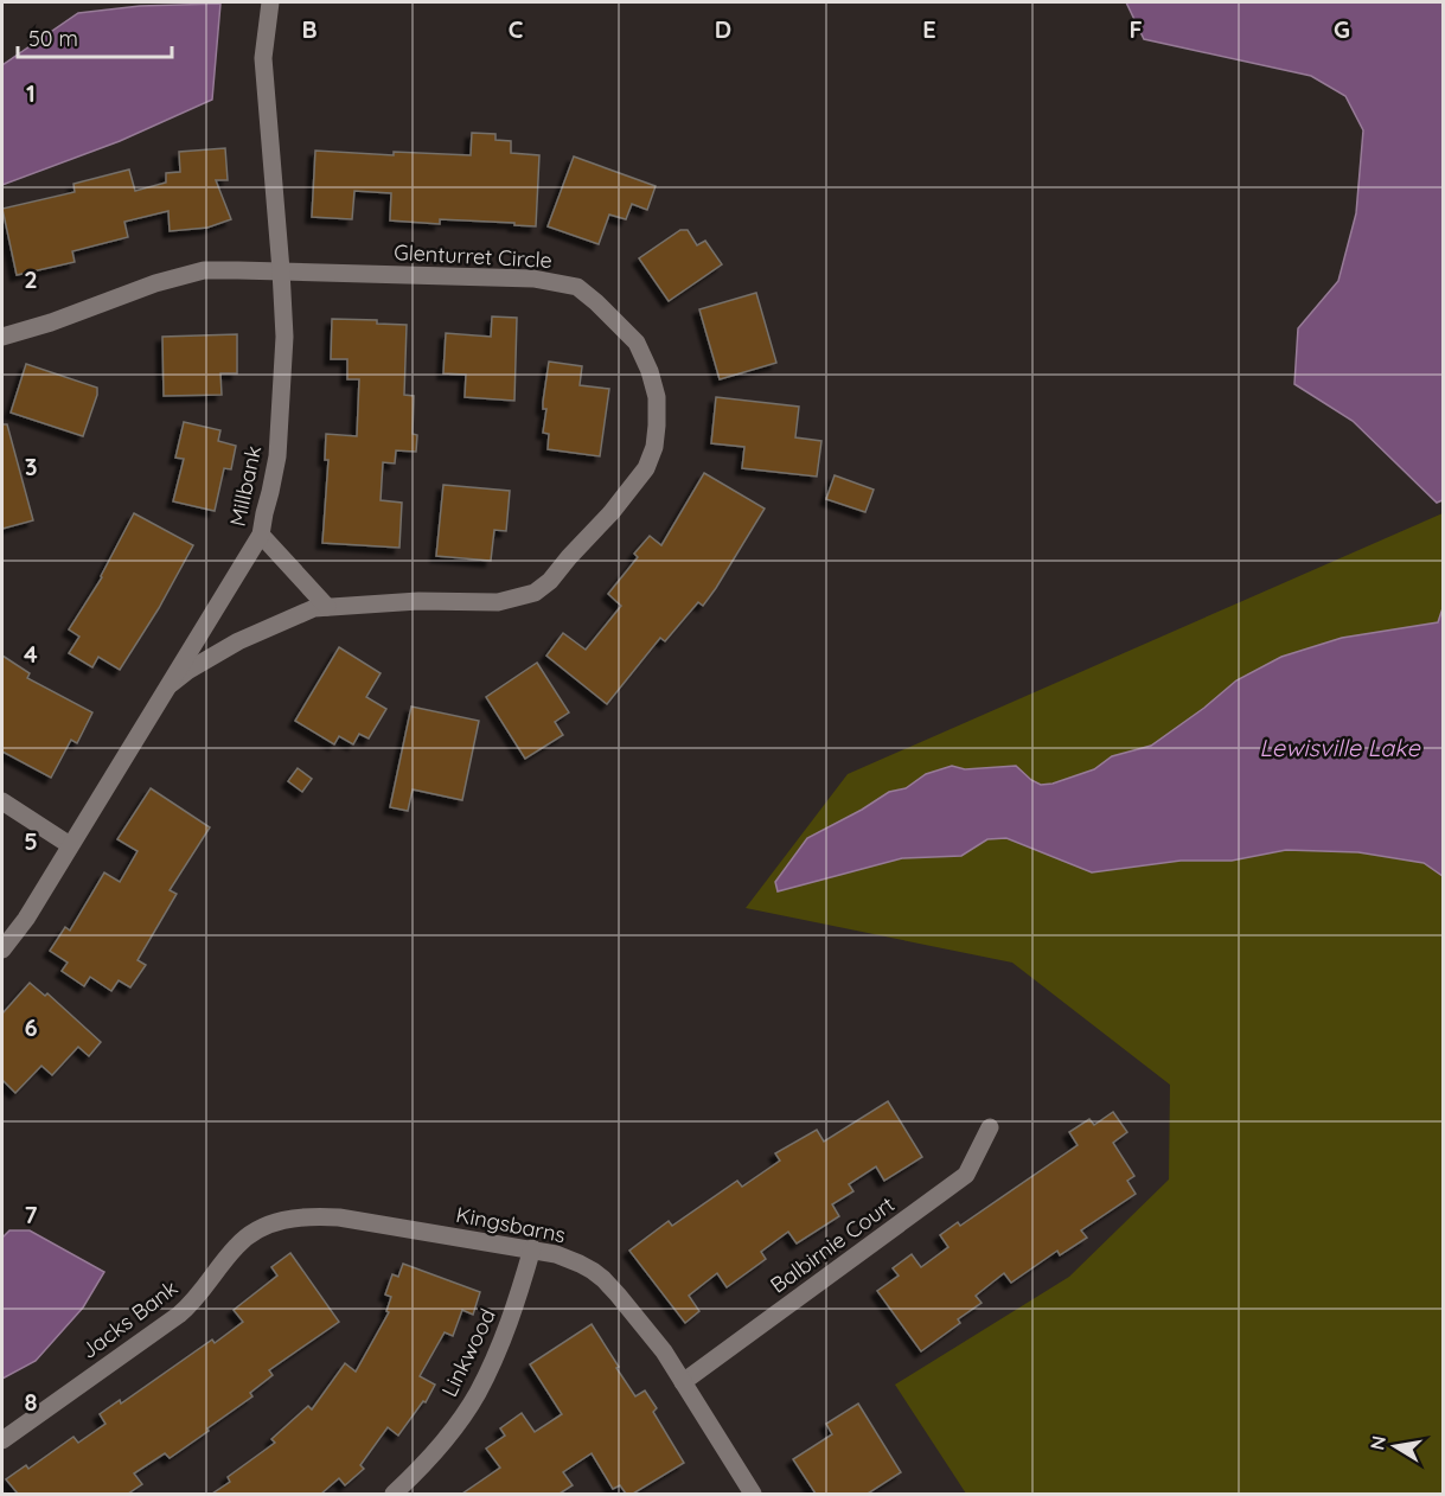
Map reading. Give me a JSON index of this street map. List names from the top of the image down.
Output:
{
  "streets": {
    "street": [
      "Glenturret Circle",
      "Millbank",
      "Kingsbarns",
      "Balbirnie Court",
      "Jacks Bank",
      "Linkwood"
    ]
  },
  "crossings": [
    ["Glenturret Circle", "Millbank"],
    ["Kingsbarns", "Balbirnie Court"],
    ["Kingsbarns", "Jacks Bank"],
    ["Kingsbarns", "Linkwood"]
  ],
  "water": ["Lewisville Lake"],
  "scale_bar": "50 m",
  "north": "left",
  "grid": {
    "columns": [
      "B",
      "C",
      "D",
      "E",
      "F",
      "G"
    ],
    "rows": [
      "1",
      "2",
      "3",
      "4",
      "5",
      "6",
      "7",
      "8"
    ]
  }
}
